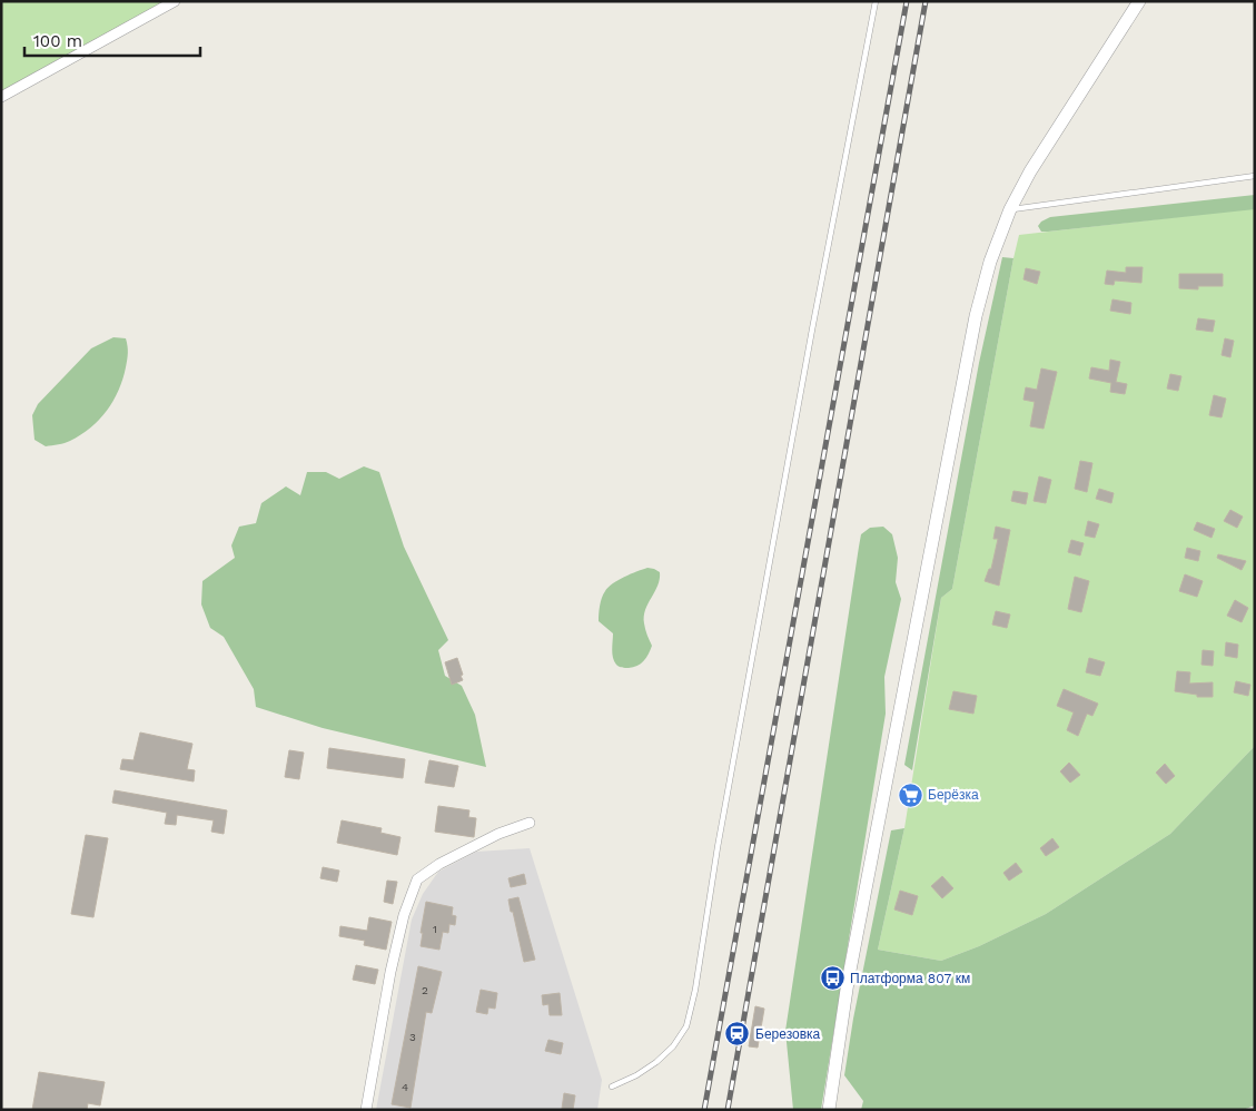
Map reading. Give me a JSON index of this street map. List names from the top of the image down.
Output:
{
  "places": {
    "supermarket": ["Берёзка"],
    "bus stop": ["Платформа 807 км"],
    "station": ["Березовка"]
  },
  "house_numbers": [
    "1",
    "2",
    "3",
    "4"
  ],
  "scale_bar": "100 m"
}
